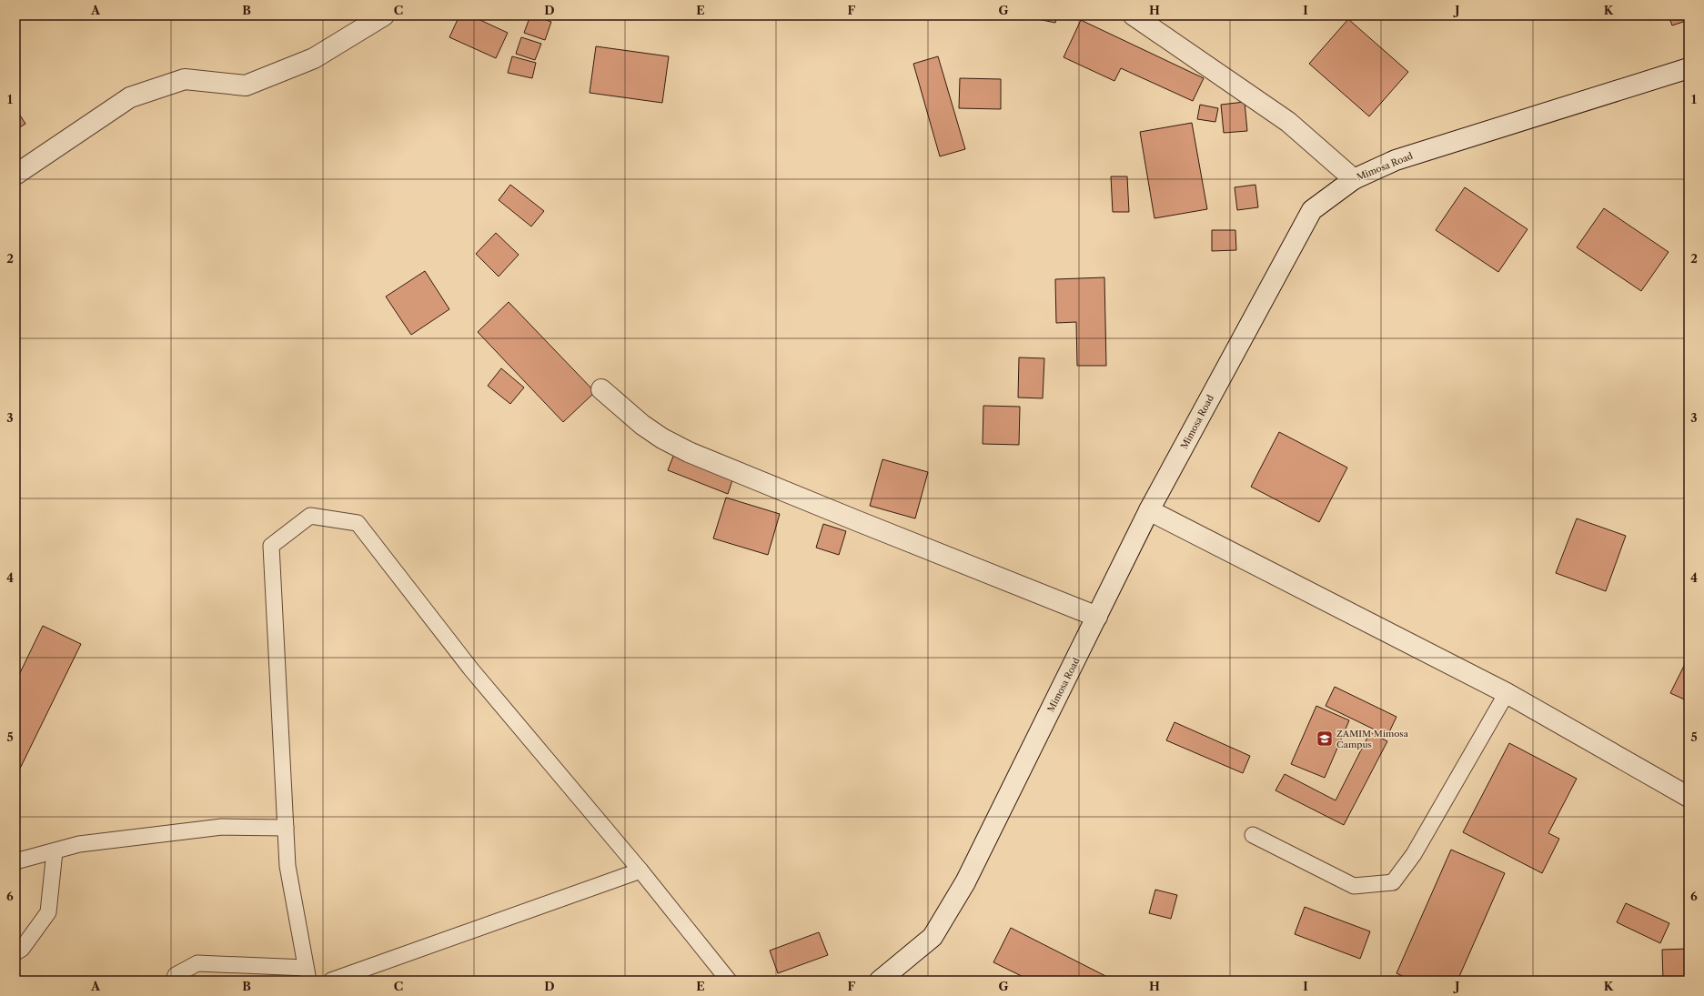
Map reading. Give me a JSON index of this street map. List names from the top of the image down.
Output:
{
  "streets": {
    "street": ["Mimosa Road"]
  },
  "places": {
    "school or university": ["ZAMIM Mimosa Campus"]
  },
  "grid": {
    "columns": [
      "A",
      "B",
      "C",
      "D",
      "E",
      "F",
      "G",
      "H",
      "I",
      "J",
      "K"
    ],
    "rows": [
      "1",
      "2",
      "3",
      "4",
      "5",
      "6"
    ]
  }
}
